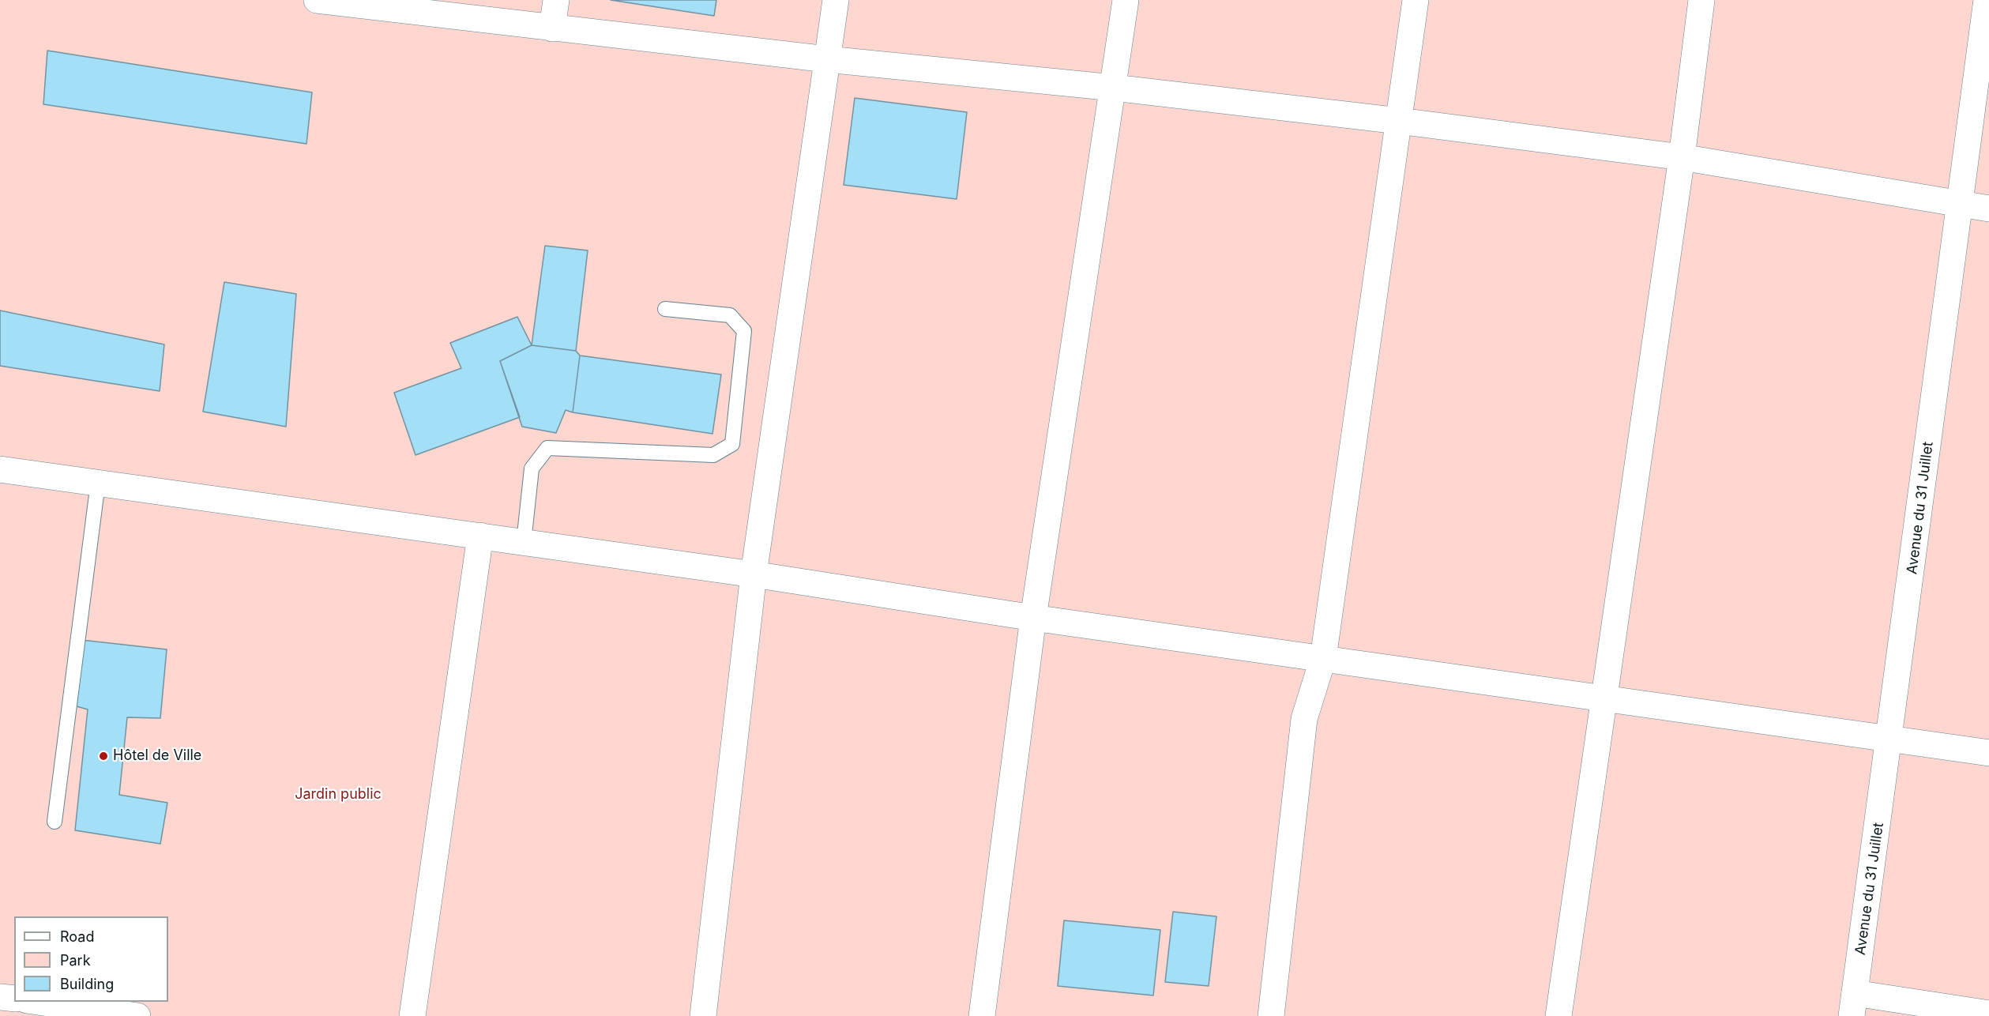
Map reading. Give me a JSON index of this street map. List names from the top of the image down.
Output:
{
  "streets": {
    "street": ["Avenue du 31 Juillet"]
  },
  "parks": ["Jardin public"],
  "places": ["Hôtel de Ville"],
  "legend": ["Road", "Park", "Building"]
}
